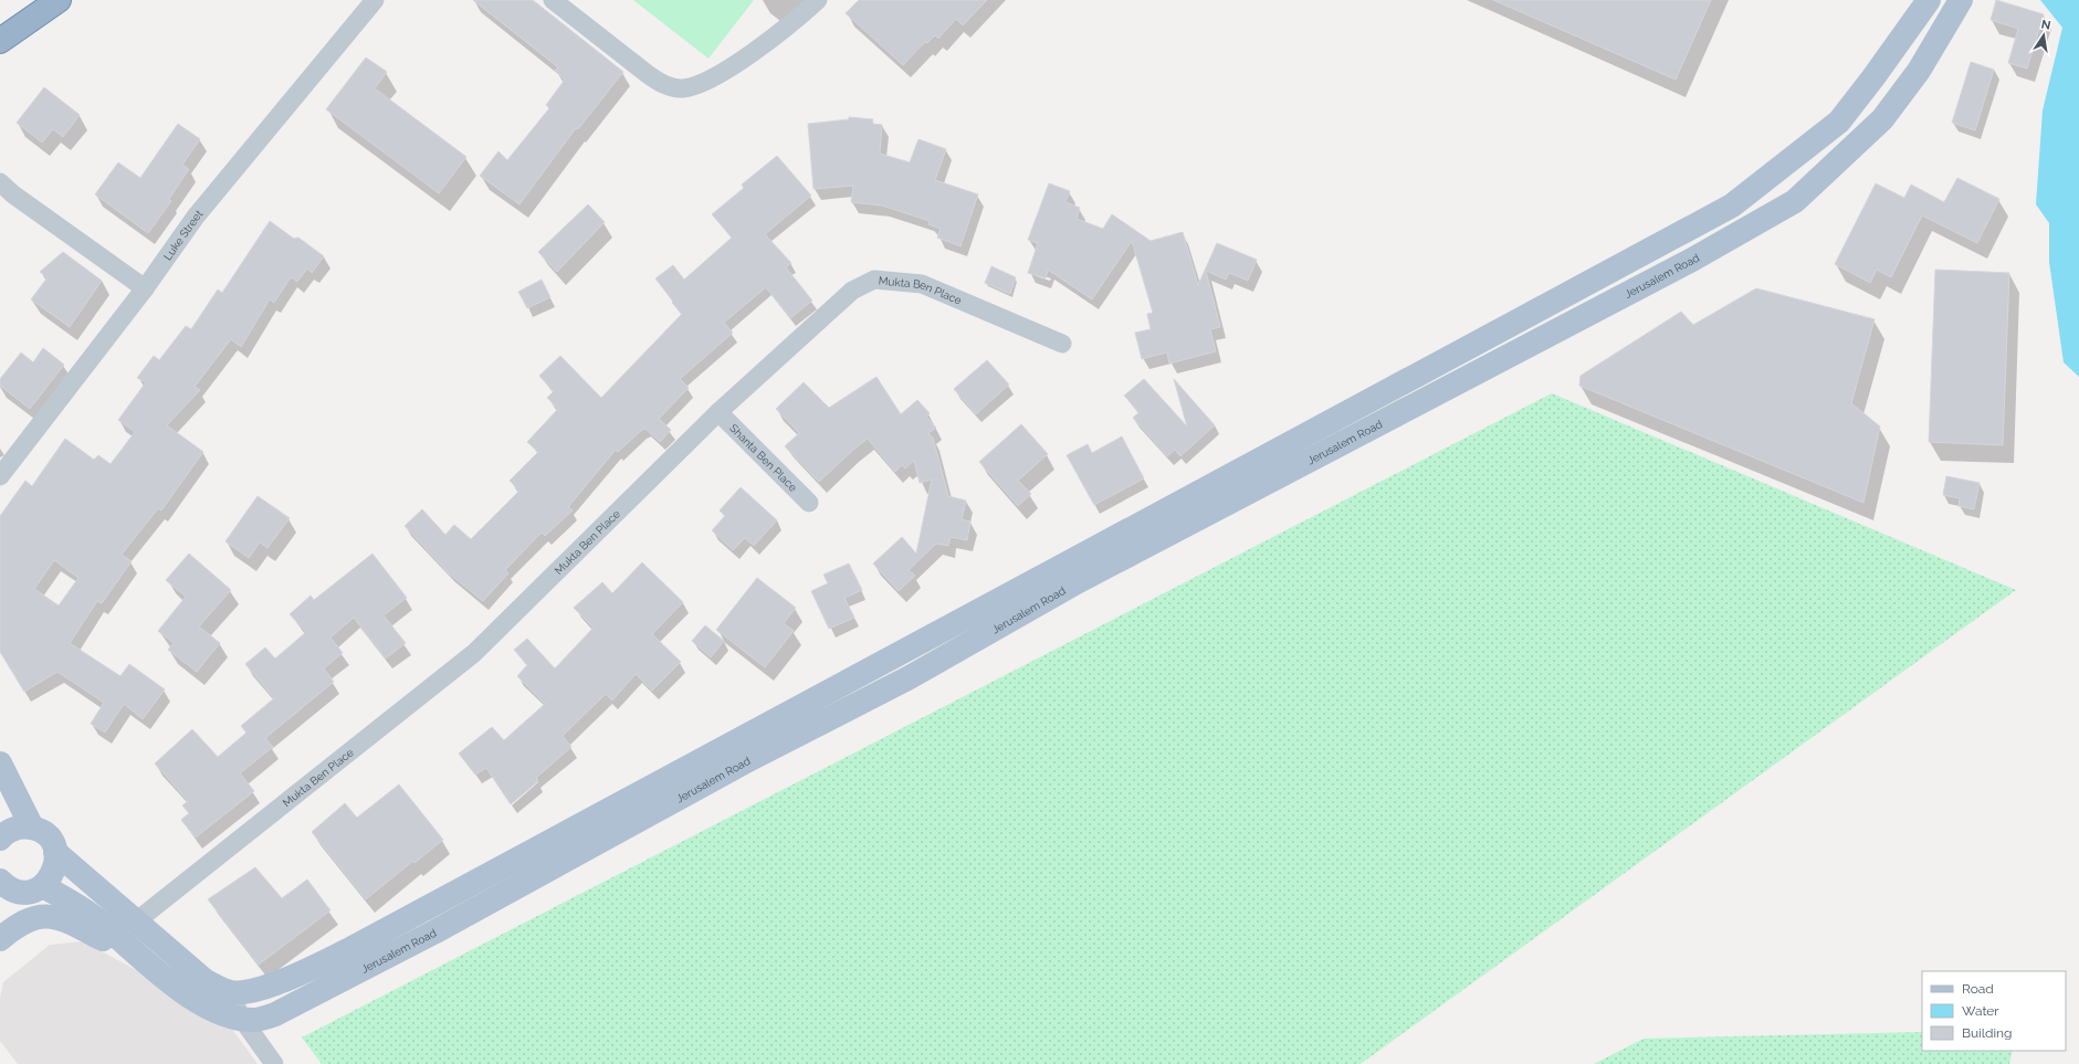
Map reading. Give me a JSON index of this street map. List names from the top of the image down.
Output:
{
  "streets": {
    "main road": ["Jerusalem Road"],
    "street": ["Luke Street", "Mukta Ben Place", "Shanta Ben Place"]
  },
  "crossings": [
    ["Jerusalem Road", "Mukta Ben Place"],
    ["Mukta Ben Place", "Shanta Ben Place"]
  ],
  "legend": ["Road", "Water", "Building"],
  "north": "top"
}
